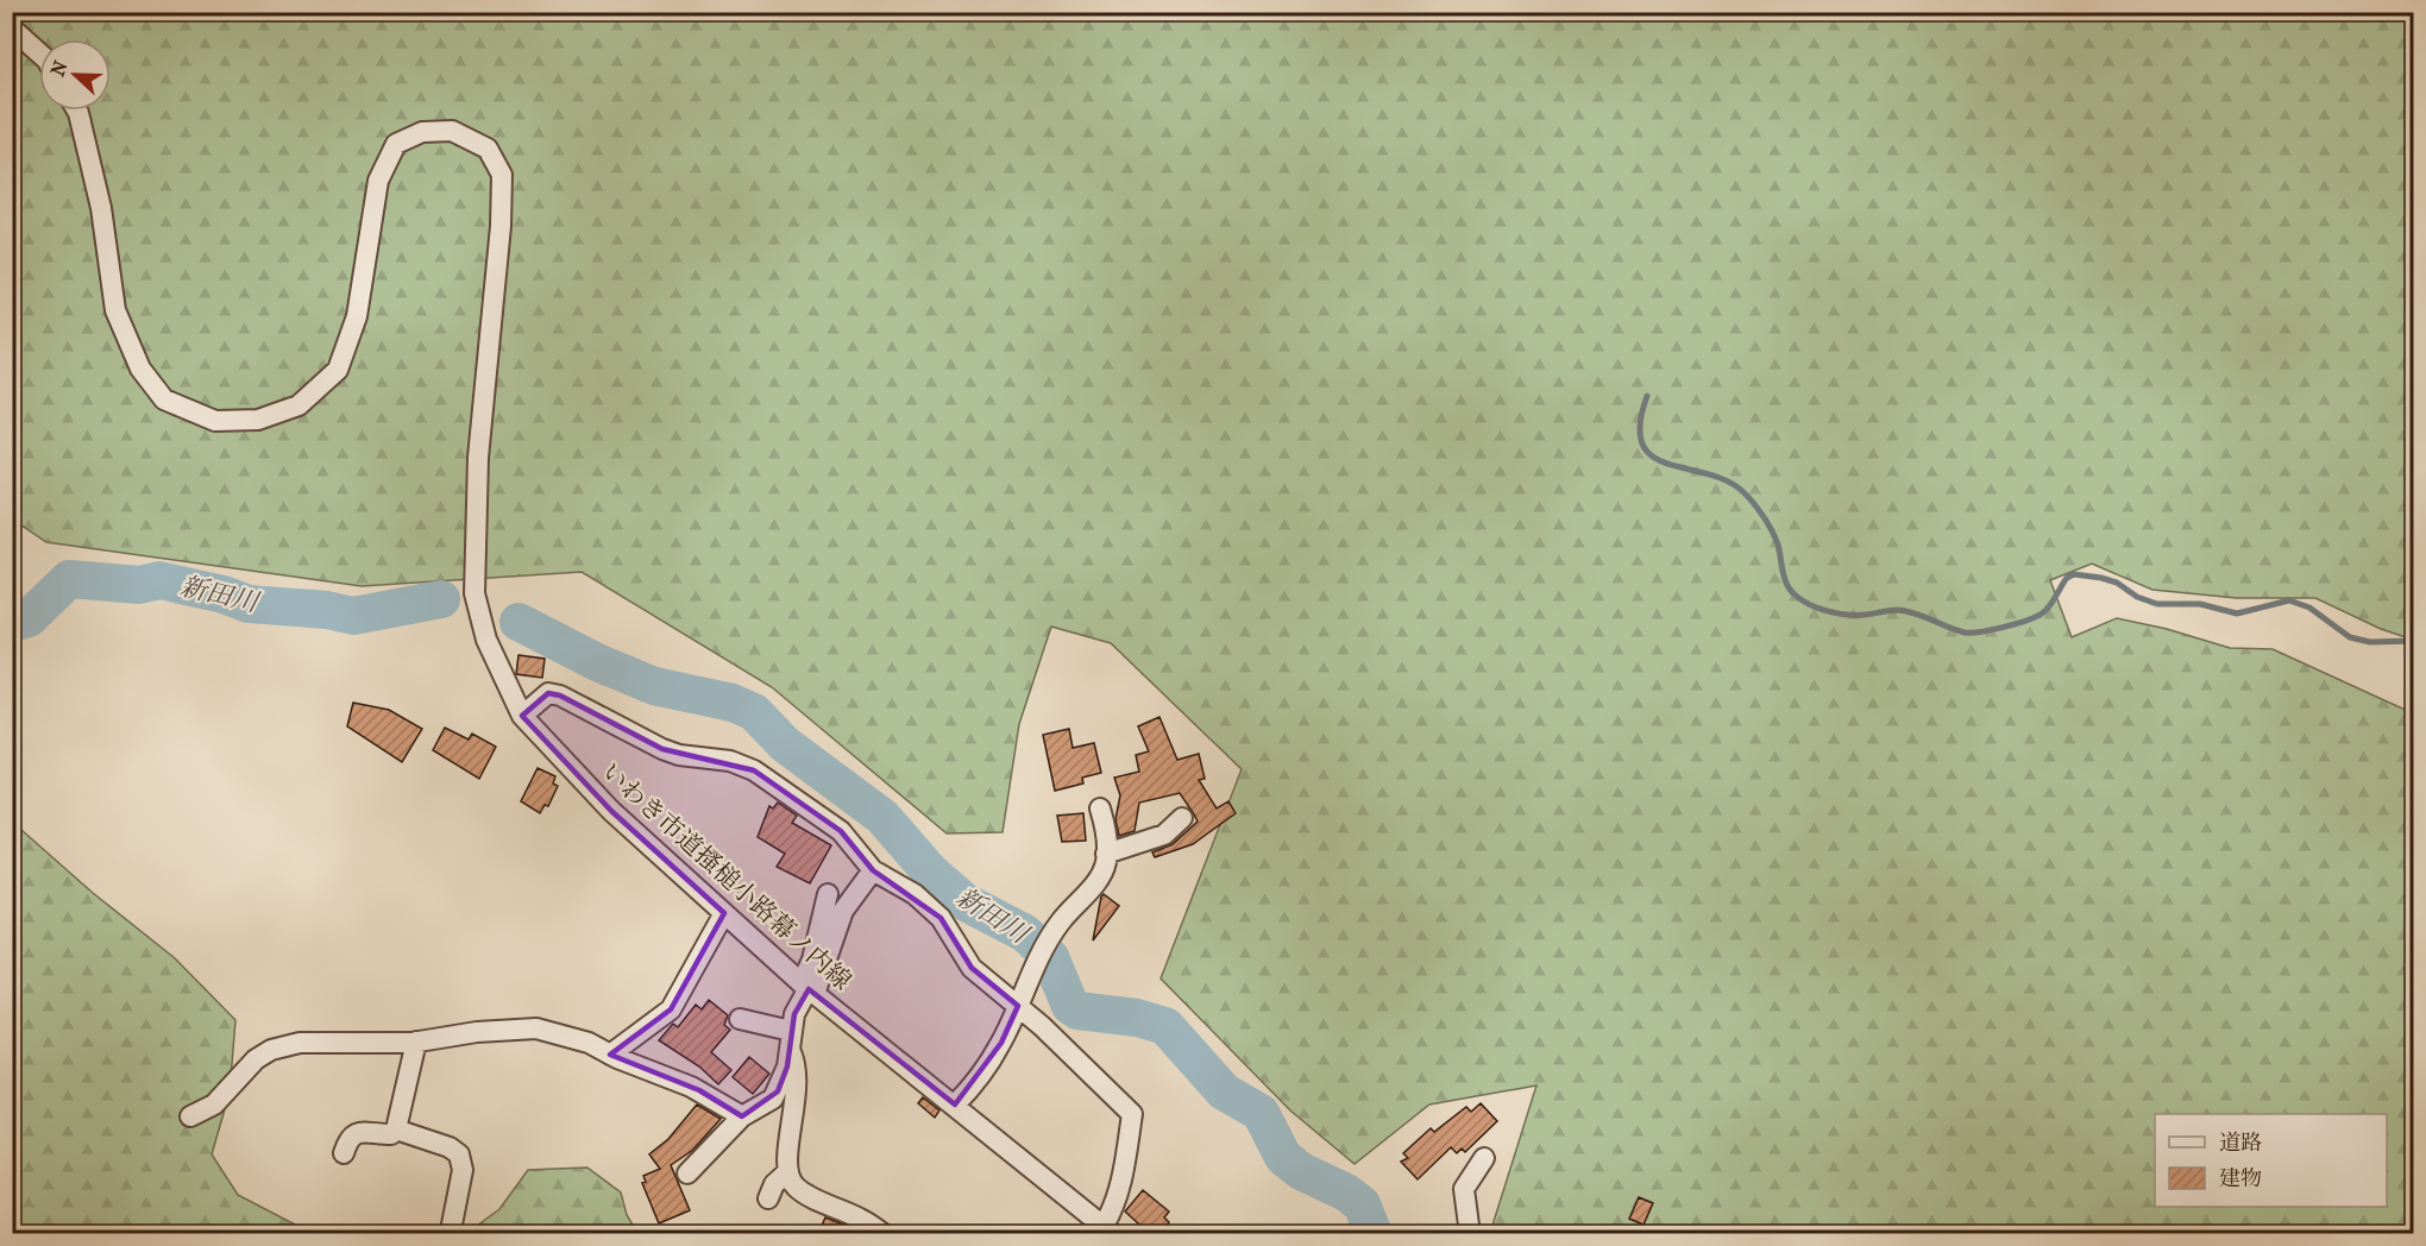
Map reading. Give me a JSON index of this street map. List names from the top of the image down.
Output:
{
  "streets": {
    "street": ["いわき市道搔槌小路幕ノ内線"]
  },
  "water": ["新田川"],
  "legend": ["道路", "建物"],
  "north": "left"
}
